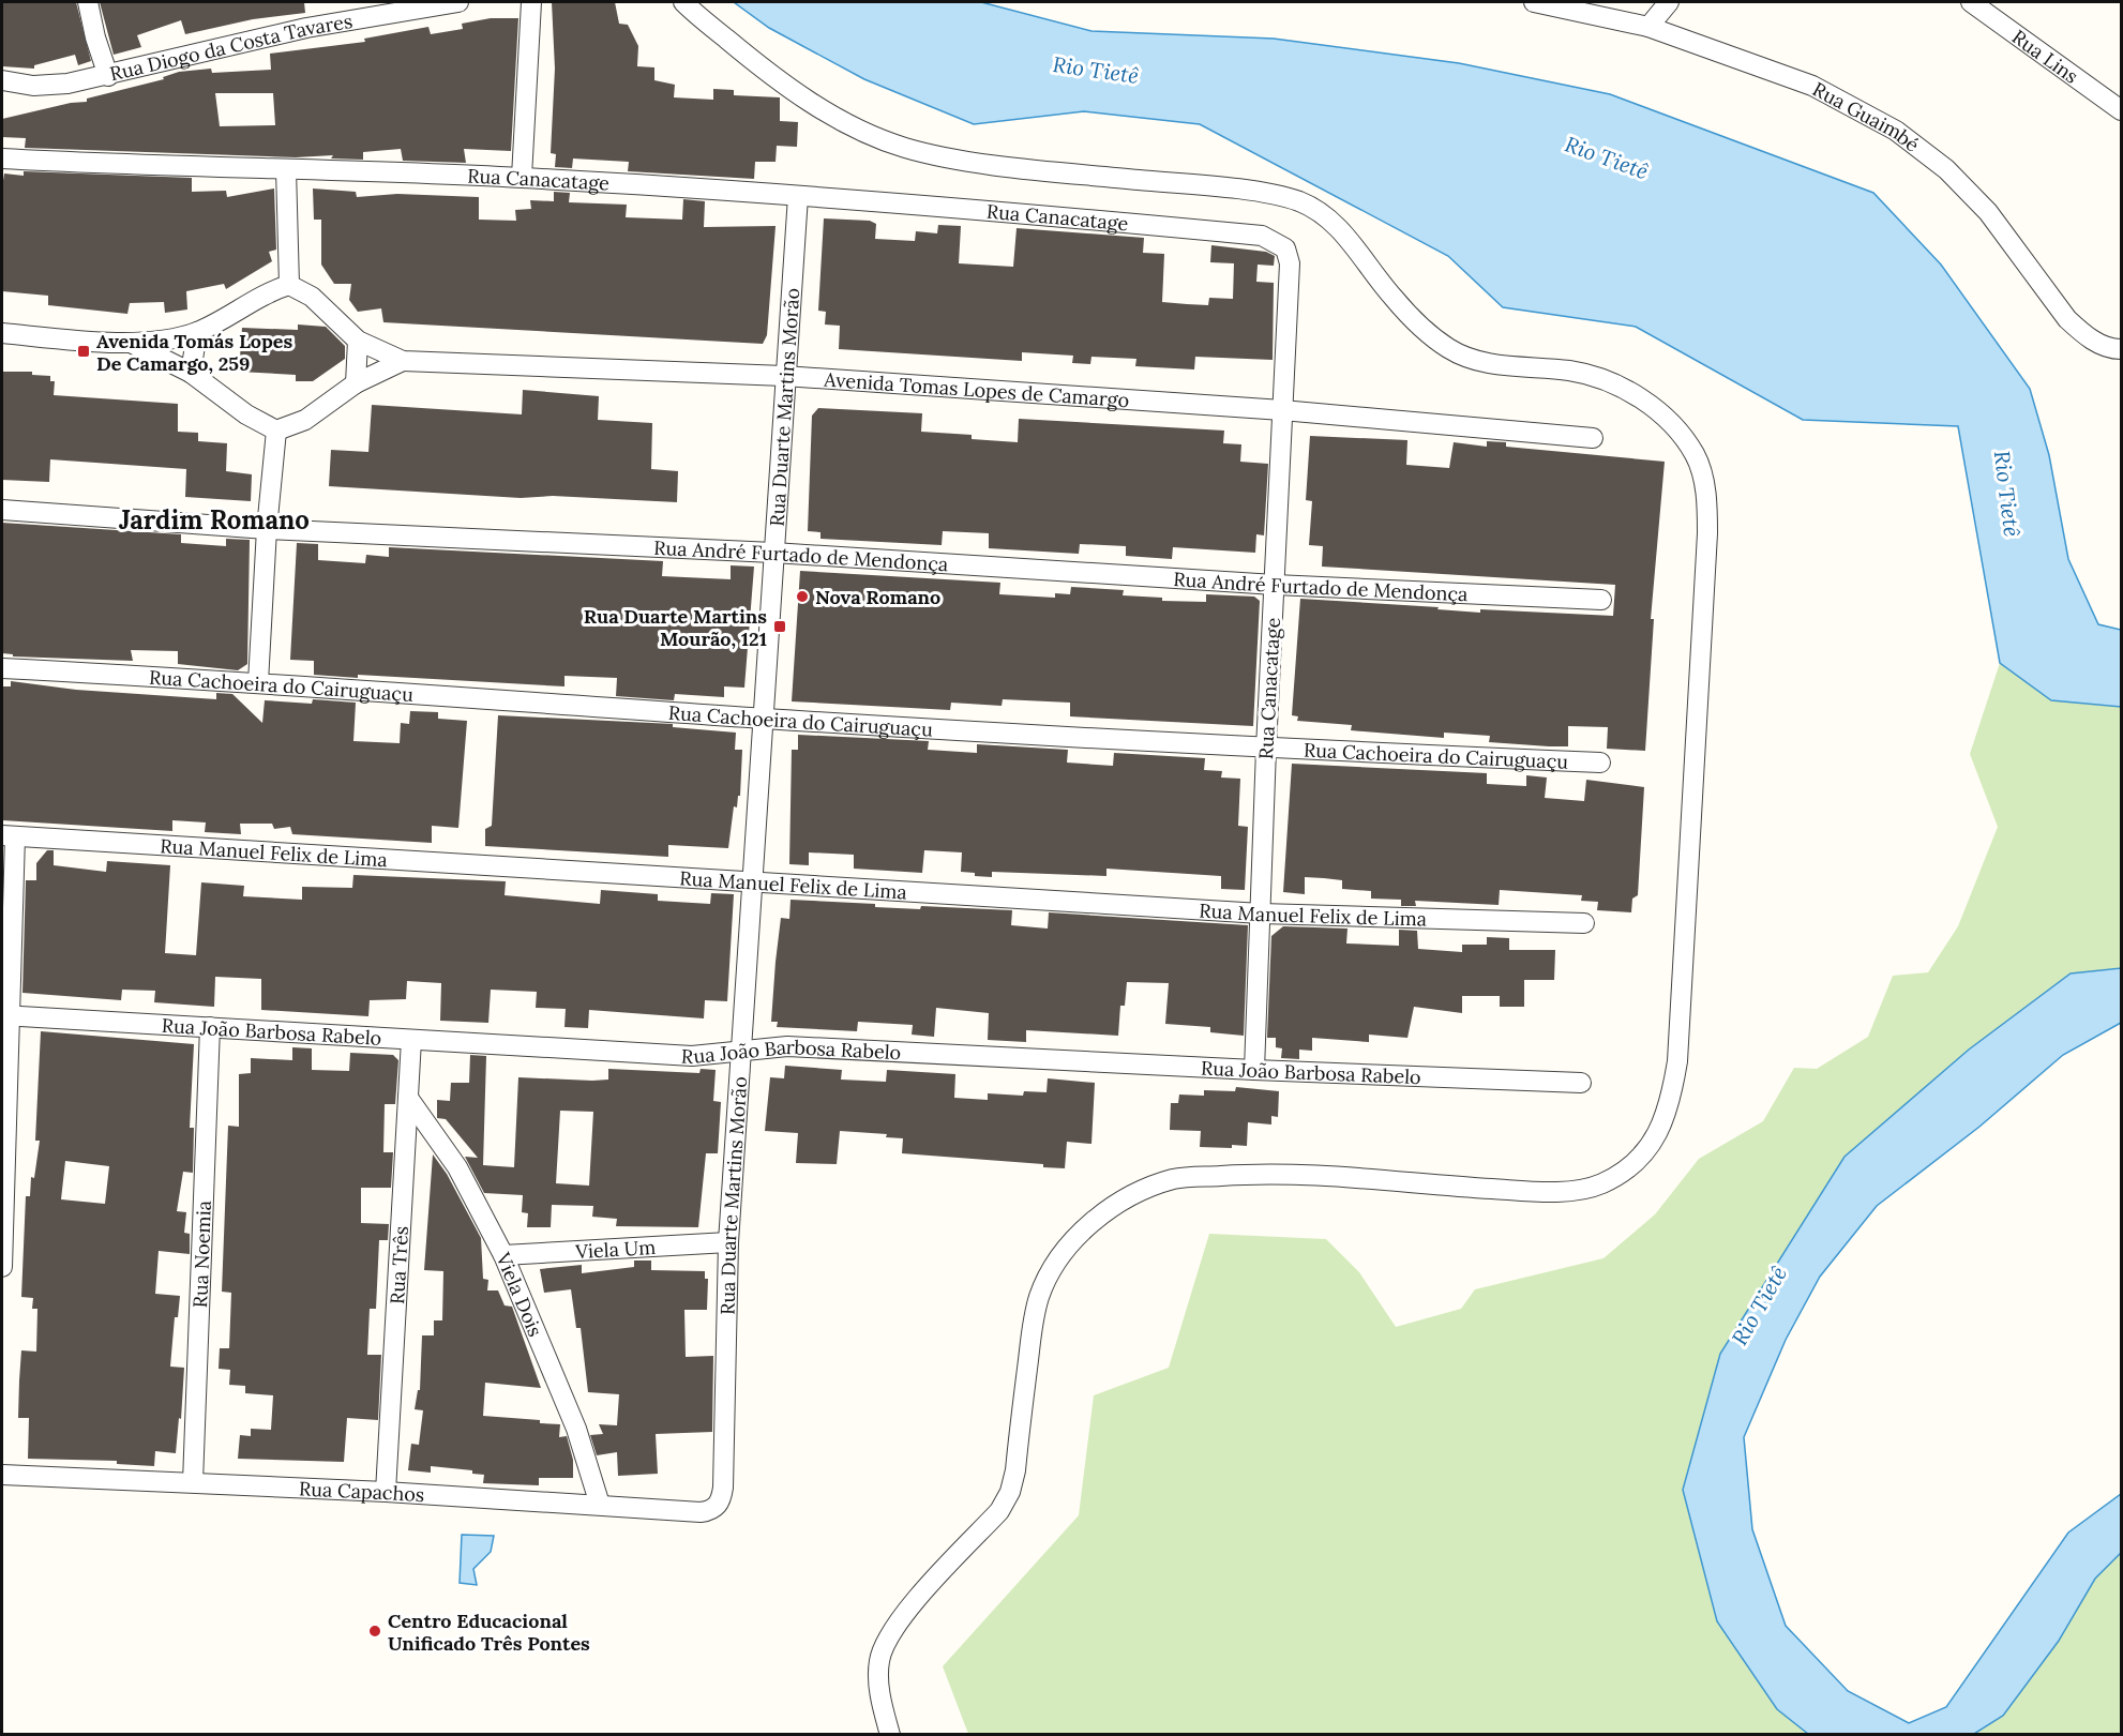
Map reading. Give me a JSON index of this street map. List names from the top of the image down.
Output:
{
  "streets": {
    "street": [
      "Rua Diogo da Costa Tavares",
      "Rua Lins",
      "Rua Guaimbé",
      "Rua Canacatage",
      "Avenida Tomas Lopes de Camargo",
      "Rua Duarte Martins Morão",
      "Rua André Furtado de Mendonça",
      "Rua Cachoeira do Cairuguaçu",
      "Rua Manuel Felix de Lima",
      "Rua João Barbosa Rabelo",
      "Viela Um",
      "Rua Noemia",
      "Rua Três",
      "Viela Dois",
      "Rua Capachos"
    ]
  },
  "crossings": [
    ["Rua Canacatage", "Avenida Tomas Lopes de Camargo"],
    ["Rua Canacatage", "Rua Duarte Martins Morão"],
    ["Rua Canacatage", "Rua André Furtado de Mendonça"],
    ["Rua Canacatage", "Rua Cachoeira do Cairuguaçu"],
    ["Rua Canacatage", "Rua Manuel Felix de Lima"],
    ["Rua Canacatage", "Rua João Barbosa Rabelo"],
    ["Avenida Tomas Lopes de Camargo", "Rua Duarte Martins Morão"],
    ["Rua Duarte Martins Morão", "Rua André Furtado de Mendonça"],
    ["Rua Duarte Martins Morão", "Rua Cachoeira do Cairuguaçu"],
    ["Rua Duarte Martins Morão", "Rua Manuel Felix de Lima"],
    ["Rua Duarte Martins Morão", "Rua João Barbosa Rabelo"],
    ["Rua Duarte Martins Morão", "Viela Um"],
    ["Rua Duarte Martins Morão", "Rua Capachos"],
    ["Rua João Barbosa Rabelo", "Rua Noemia"],
    ["Rua João Barbosa Rabelo", "Rua Três"],
    ["Viela Um", "Viela Dois"],
    ["Rua Noemia", "Rua Capachos"],
    ["Rua Três", "Viela Dois"],
    ["Rua Três", "Rua Capachos"],
    ["Viela Dois", "Rua Capachos"]
  ],
  "districts": ["Jardim Romano"],
  "water": ["Rio Tietê"],
  "places": {
    "transit": ["Avenida Tomás Lopes De Camargo, 259", "Rua Duarte Martins Mourão, 121"],
    "other": ["Nova Romano", "Centro Educacional Unificado Três Pontes"]
  }
}
